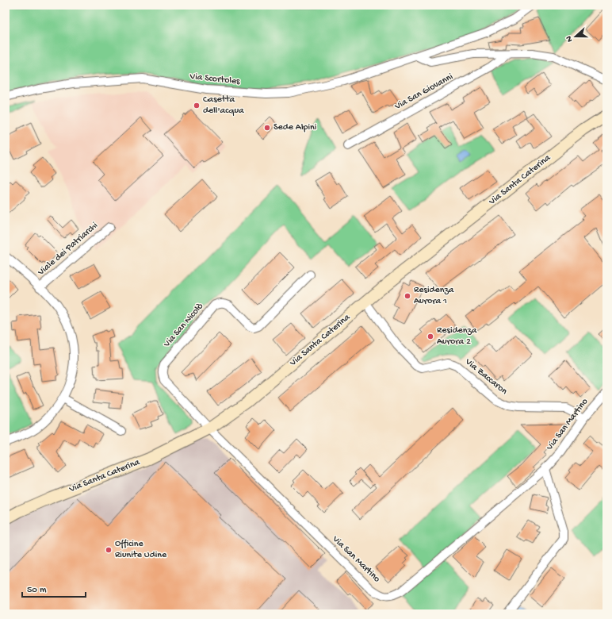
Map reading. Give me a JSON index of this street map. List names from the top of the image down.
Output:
{
  "streets": {
    "street": [
      "Via Scortoles",
      "Via San Giovanni",
      "Via Santa Caterina",
      "Viale dei Patriarchi",
      "Via San Nicolò",
      "Via Zaccaron",
      "Via San Martino"
    ]
  },
  "crossings": [
    ["Via Scortoles", "Via San Giovanni"],
    ["Via Santa Caterina", "Via San Nicolò"],
    ["Via Santa Caterina", "Via Zaccaron"],
    ["Via Santa Caterina", "Via San Martino"],
    ["Via San Nicolò", "Via San Martino"],
    ["Via Zaccaron", "Via San Martino"]
  ],
  "places": [
    "Casetta dell'acqua",
    "Sede Alpini",
    "Residenza Aurora 1",
    "Residenza Aurora 2",
    "Officine Riunite Udine"
  ],
  "scale_bar": "50 m",
  "north": "left"
}
